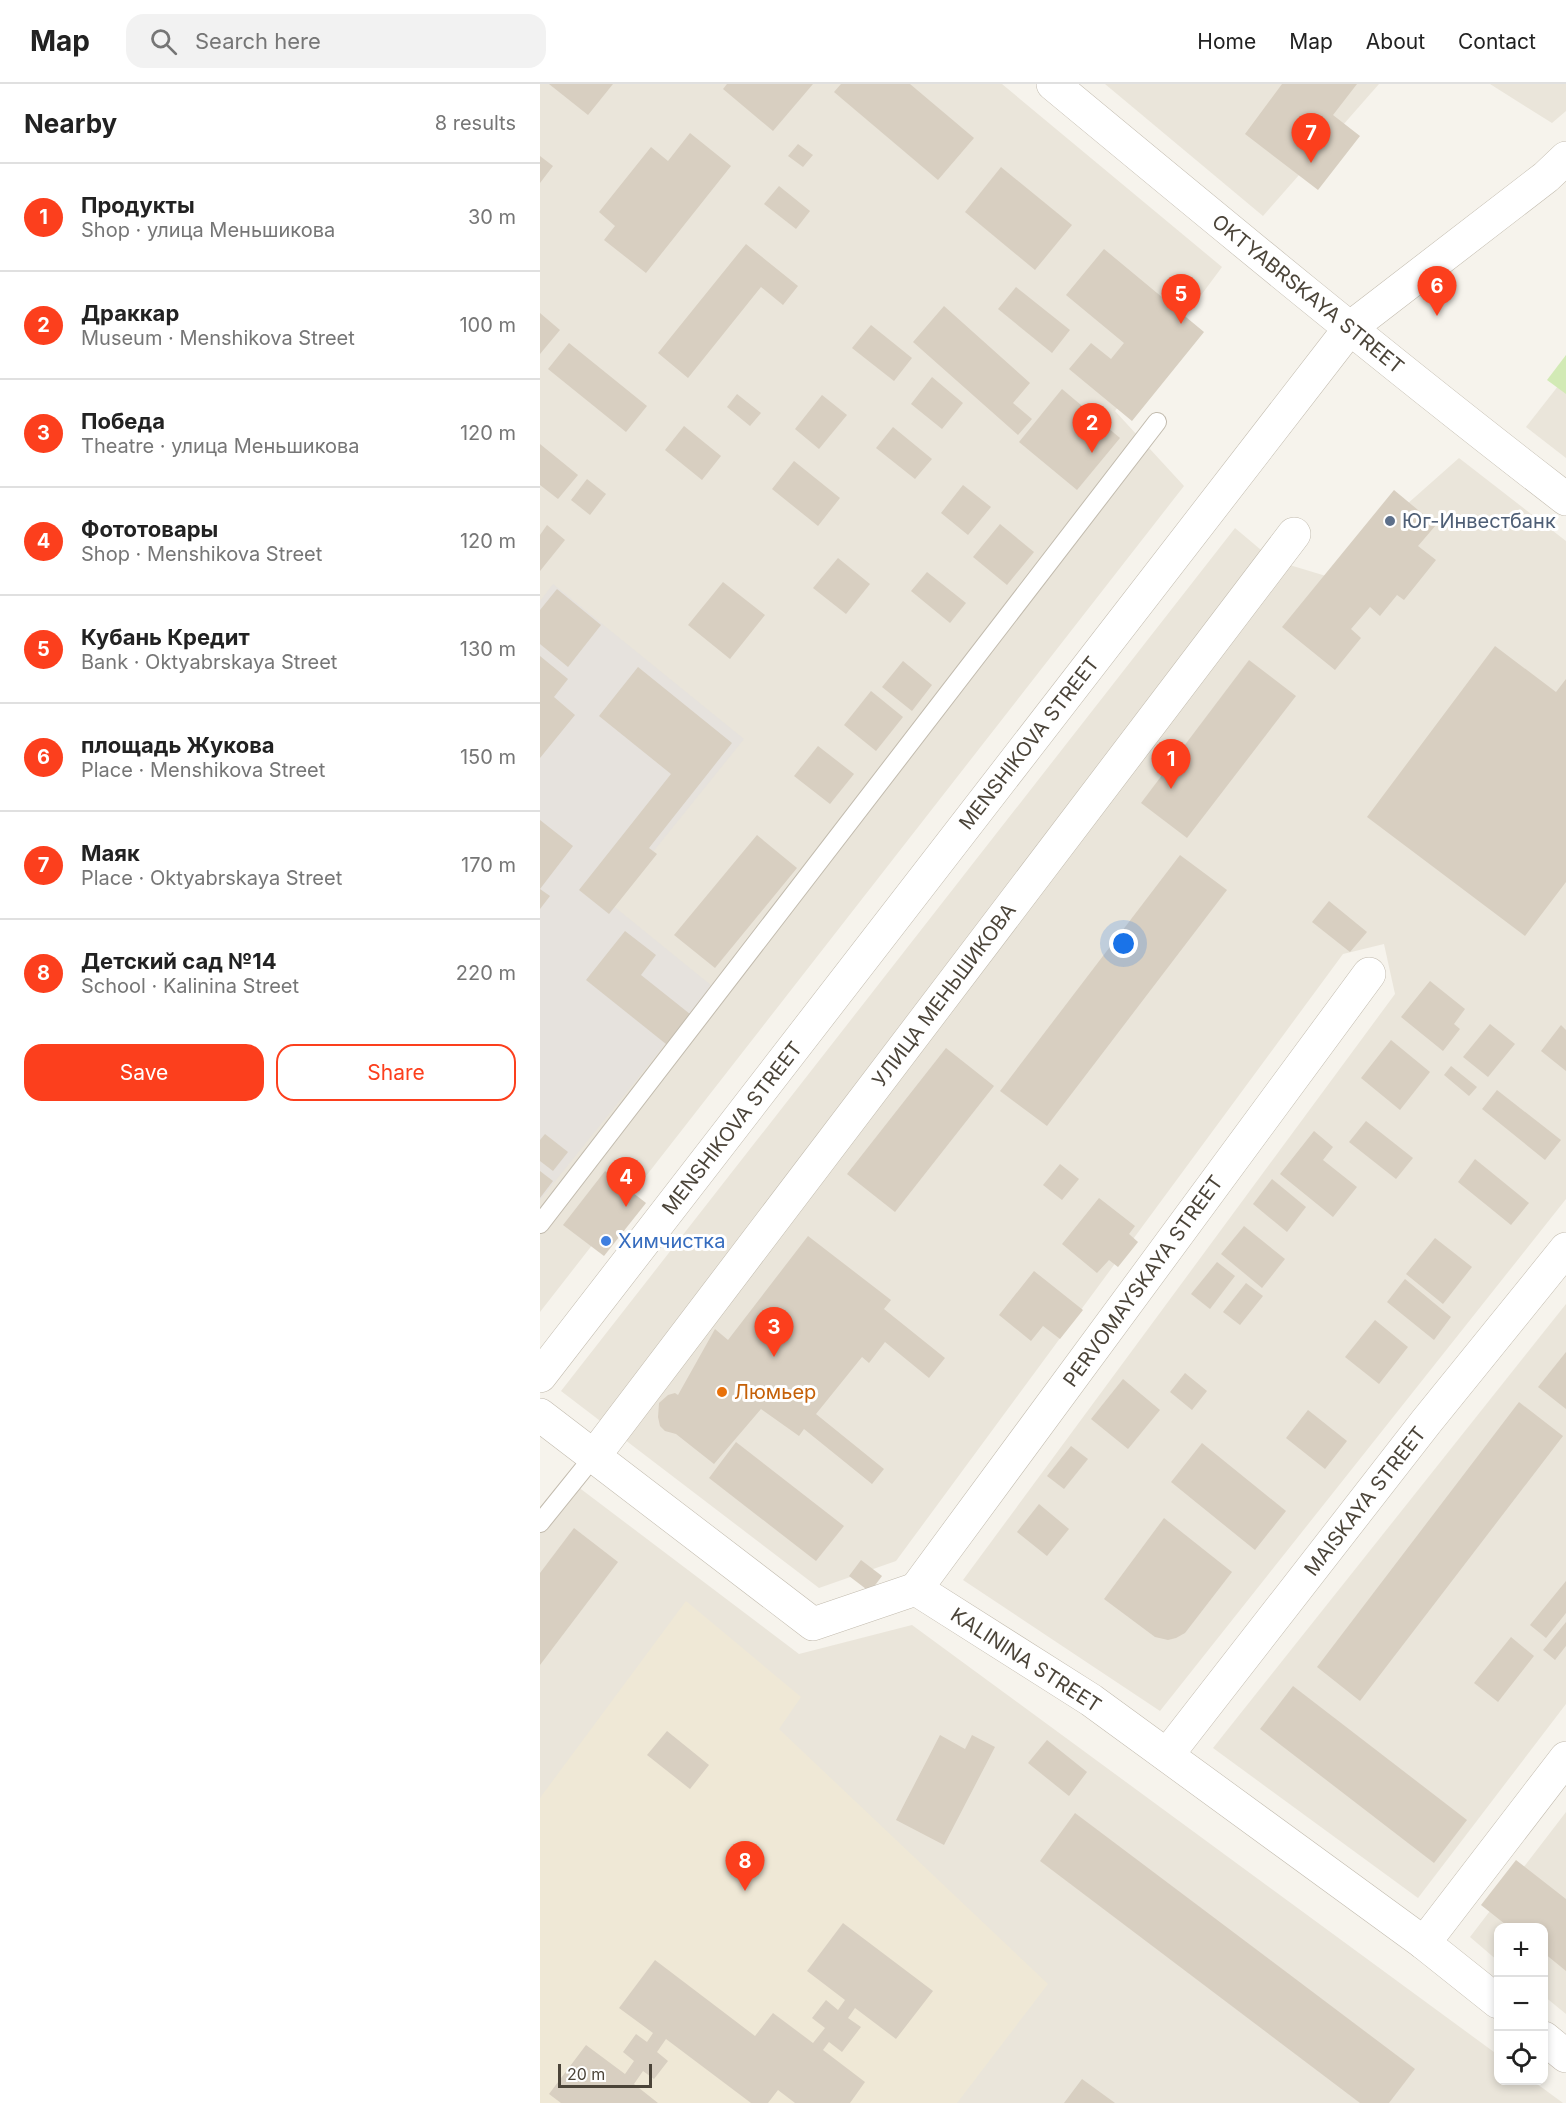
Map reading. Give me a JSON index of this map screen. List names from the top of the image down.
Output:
{
  "streets": {
    "street": [
      "OKTYABRSKAYA STREET",
      "MENSHIKOVA STREET",
      "УЛИЦА МЕНЬШИКОВА",
      "PERVOMAYSKAYA STREET",
      "MAISKAYA STREET",
      "KALININA STREET"
    ]
  },
  "crossings": [
    ["OKTYABRSKAYA STREET", "MENSHIKOVA STREET"],
    ["PERVOMAYSKAYA STREET", "KALININA STREET"],
    ["MAISKAYA STREET", "KALININA STREET"]
  ],
  "places": ["Юг-Инвестбанк", "Химчистка", "Люмьер"],
  "scale_bar": "20 m",
  "page": {
    "header": "Map",
    "search": "Search here",
    "nav": [
      "Home",
      "Map",
      "About",
      "Contact"
    ],
    "heading": ["Nearby", "8 results"],
    "pins": [
      "7",
      "6",
      "5",
      "2",
      "1",
      "4",
      "3",
      "8"
    ],
    "list": [
      {
        "mark": "1",
        "name": "Продукты",
        "note": "Shop · улица Меньшикова",
        "value": "30 m"
      },
      {
        "mark": "2",
        "name": "Драккар",
        "note": "Museum · Menshikova Street",
        "value": "100 m"
      },
      {
        "mark": "3",
        "name": "Победа",
        "note": "Theatre · улица Меньшикова",
        "value": "120 m"
      },
      {
        "mark": "4",
        "name": "Фототовары",
        "note": "Shop · Menshikova Street",
        "value": "120 m"
      },
      {
        "mark": "5",
        "name": "Кубань Кредит",
        "note": "Bank · Oktyabrskaya Street",
        "value": "130 m"
      },
      {
        "mark": "6",
        "name": "площадь Жукова",
        "note": "Place · Menshikova Street",
        "value": "150 m"
      },
      {
        "mark": "7",
        "name": "Маяк",
        "note": "Place · Oktyabrskaya Street",
        "value": "170 m"
      },
      {
        "mark": "8",
        "name": "Детский сад №14",
        "note": "School · Kalinina Street",
        "value": "220 m"
      }
    ],
    "buttons": ["Save", "Share"],
    "map_buttons": ["+", "−"],
    "scale": "20 m"
  }
}
